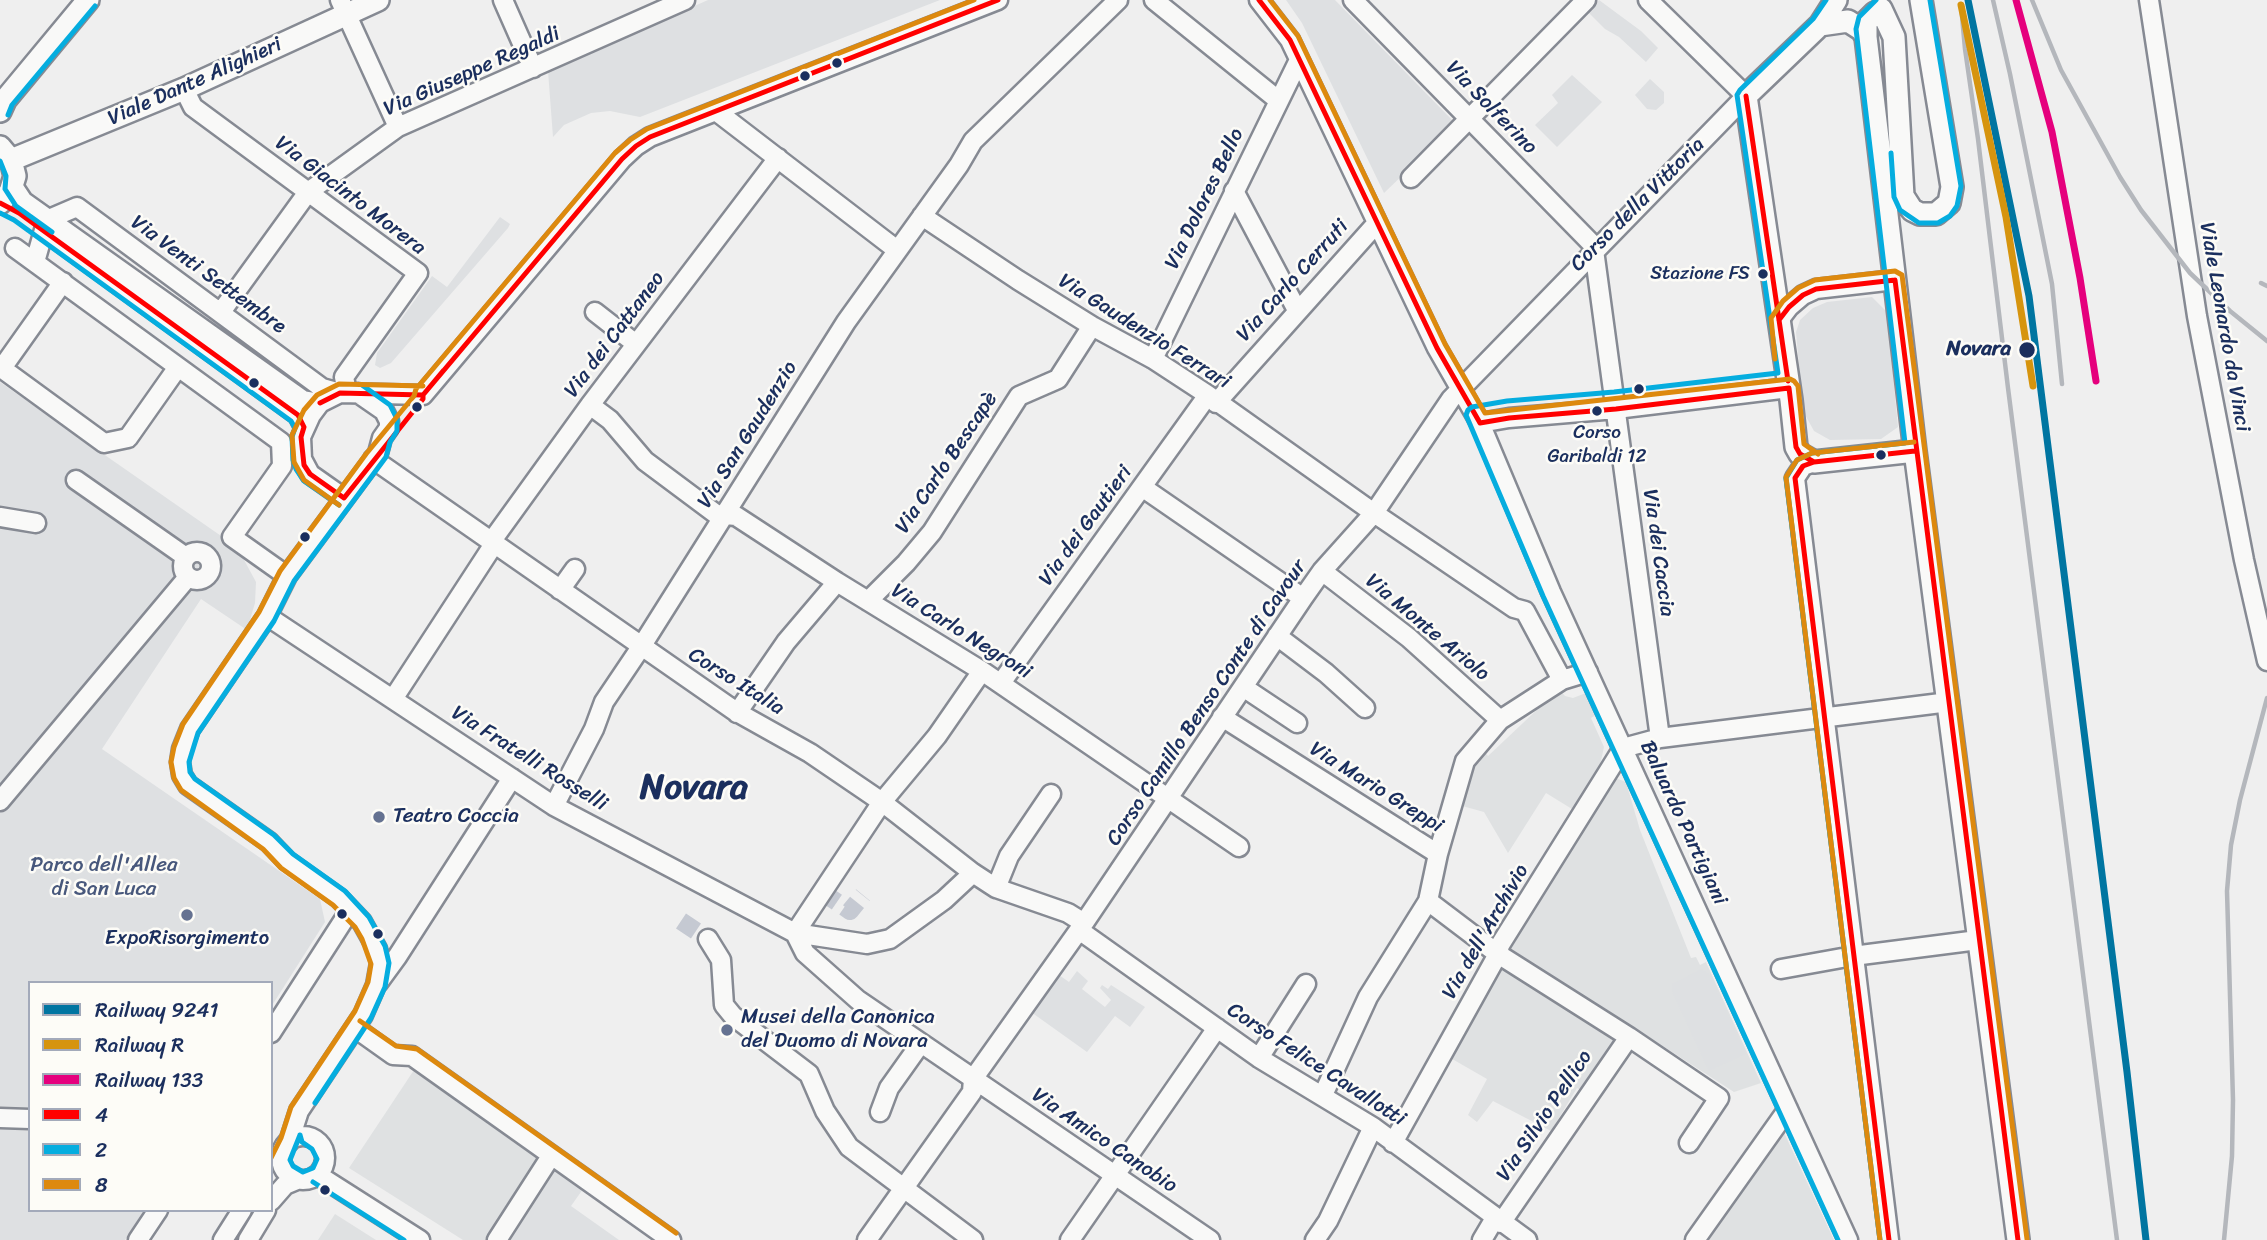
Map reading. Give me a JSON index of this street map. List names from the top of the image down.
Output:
{
  "streets": {
    "main road": ["Viale Dante Alighieri", "Corso della Vittoria"],
    "street": [
      "Via Giuseppe Regaldi",
      "Via Solferino",
      "Via Giacinto Morera",
      "Via Dolores Bello",
      "Via Venti Settembre",
      "Via Carlo Cerruti",
      "Viale Leonardo da Vinci",
      "Via Gaudenzio Ferrari",
      "Via dei Cattaneo",
      "Via San Gaudenzio",
      "Via Carlo Bescapè",
      "Via dei Gautieri",
      "Via dei Caccia",
      "Via Monte Ariolo",
      "Via Carlo Negroni",
      "Corso Italia",
      "Corso Camillo Benso Conte di Cavour",
      "Via Fratelli Rosselli",
      "Via Mario Greppi",
      "Baluardo Partigiani",
      "Via dell'Archivio",
      "Corso Felice Cavallotti",
      "Via Silvio Pellico",
      "Via Amico Canobio"
    ]
  },
  "crossings": [
    ["Via Giuseppe Regaldi", "Via Giacinto Morera"],
    ["Via Giuseppe Regaldi", "Via Venti Settembre"],
    ["Viale Dante Alighieri", "Via Giacinto Morera"],
    ["Via Solferino", "Corso della Vittoria"],
    ["Via Solferino", "Via dei Caccia"],
    ["Via Giacinto Morera", "Via Venti Settembre"],
    ["Via Giacinto Morera", "Corso Italia"],
    ["Via Dolores Bello", "Via Gaudenzio Ferrari"],
    ["Via Dolores Bello", "Baluardo Partigiani"],
    ["Corso della Vittoria", "Via Gaudenzio Ferrari"],
    ["Corso della Vittoria", "Via dei Caccia"],
    ["Corso della Vittoria", "Corso Camillo Benso Conte di Cavour"],
    ["Corso della Vittoria", "Baluardo Partigiani"],
    ["Via Venti Settembre", "Corso Italia"],
    ["Via Carlo Cerruti", "Via Gaudenzio Ferrari"],
    ["Via Carlo Cerruti", "Via dei Gautieri"],
    ["Via Carlo Cerruti", "Baluardo Partigiani"],
    ["Via Gaudenzio Ferrari", "Via San Gaudenzio"],
    ["Via Gaudenzio Ferrari", "Via Carlo Bescapè"],
    ["Via Gaudenzio Ferrari", "Via dei Gautieri"],
    ["Via Gaudenzio Ferrari", "Corso Camillo Benso Conte di Cavour"],
    ["Via dei Cattaneo", "Via Carlo Negroni"],
    ["Via dei Cattaneo", "Corso Italia"],
    ["Via dei Cattaneo", "Via Fratelli Rosselli"],
    ["Via San Gaudenzio", "Via Carlo Negroni"],
    ["Via San Gaudenzio", "Corso Italia"],
    ["Via San Gaudenzio", "Via Fratelli Rosselli"],
    ["Via Carlo Bescapè", "Via Carlo Negroni"],
    ["Via dei Gautieri", "Via Carlo Negroni"],
    ["Via Monte Ariolo", "Corso Camillo Benso Conte di Cavour"],
    ["Via Carlo Negroni", "Corso Camillo Benso Conte di Cavour"],
    ["Corso Italia", "Corso Camillo Benso Conte di Cavour"],
    ["Corso Italia", "Corso Felice Cavallotti"],
    ["Corso Camillo Benso Conte di Cavour", "Via Fratelli Rosselli"],
    ["Corso Camillo Benso Conte di Cavour", "Via Mario Greppi"],
    ["Corso Camillo Benso Conte di Cavour", "Corso Felice Cavallotti"],
    ["Corso Camillo Benso Conte di Cavour", "Via Amico Canobio"],
    ["Via Fratelli Rosselli", "Via Amico Canobio"],
    ["Via Mario Greppi", "Corso Felice Cavallotti"],
    ["Baluardo Partigiani", "Via dell'Archivio"],
    ["Via dell'Archivio", "Corso Felice Cavallotti"],
    ["Corso Felice Cavallotti", "Via Silvio Pellico"]
  ],
  "districts": ["Novara"],
  "parks": ["Parco dell'Allea di San Luca"],
  "places": [
    "Stazione FS",
    "Novara",
    "Corso Garibaldi 12",
    "Teatro Coccia",
    "ExpoRisorgimento",
    "Musei della Canonica del Duomo di Novara"
  ],
  "lines": [
    "rail line 9241",
    "rail line 133",
    "transit line 4",
    "transit line 2",
    "transit line 8",
    "rail line R"
  ],
  "legend": [
    "Railway 9241",
    "Railway R",
    "Railway 133",
    "4",
    "2",
    "8"
  ]
}
